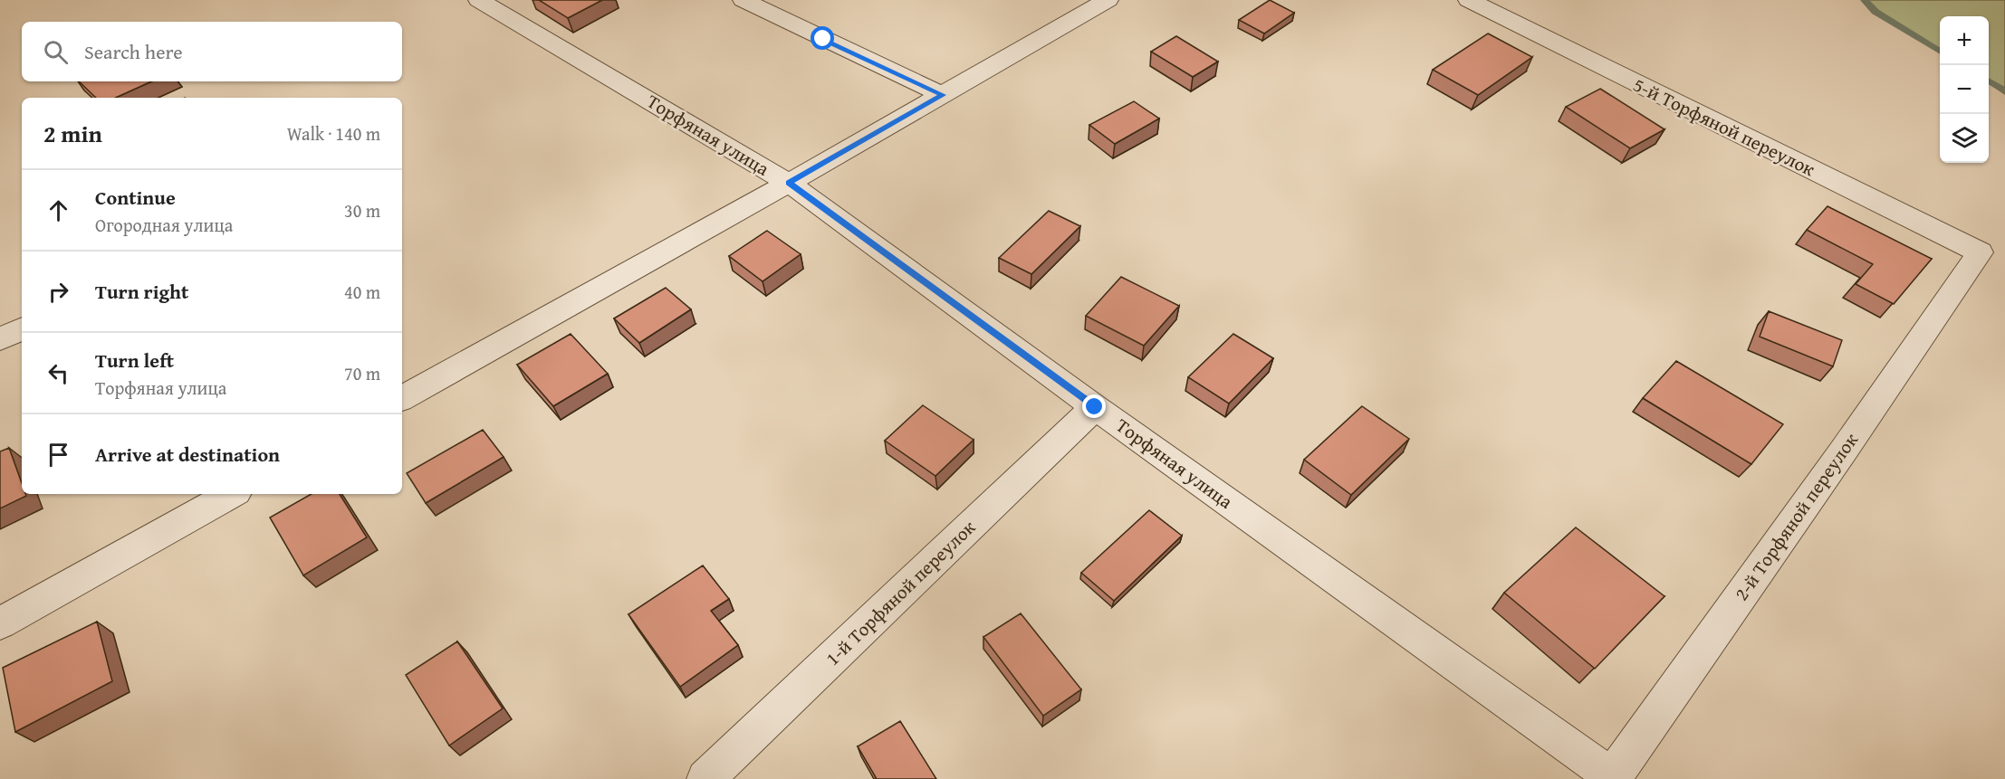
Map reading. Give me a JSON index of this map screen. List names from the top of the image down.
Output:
{
  "streets": {
    "street": [
      "5-й Торфяной переулок",
      "Торфяная улица",
      "2-й Торфяной переулок",
      "1-й Торфяной переулок"
    ]
  },
  "crossings": [
    ["5-й Торфяной переулок", "2-й Торфяной переулок"],
    ["Торфяная улица", "2-й Торфяной переулок"],
    ["Торфяная улица", "1-й Торфяной переулок"]
  ],
  "page": {
    "map_buttons": ["+", "−"],
    "search": "Search here",
    "heading": ["2 min", "Walk · 140 m"],
    "list": [
      ["Continue", "Огородная улица", "30 m"],
      ["Turn right", "40 m"],
      ["Turn left", "Торфяная улица", "70 m"],
      "Arrive at destination"
    ]
  }
}
